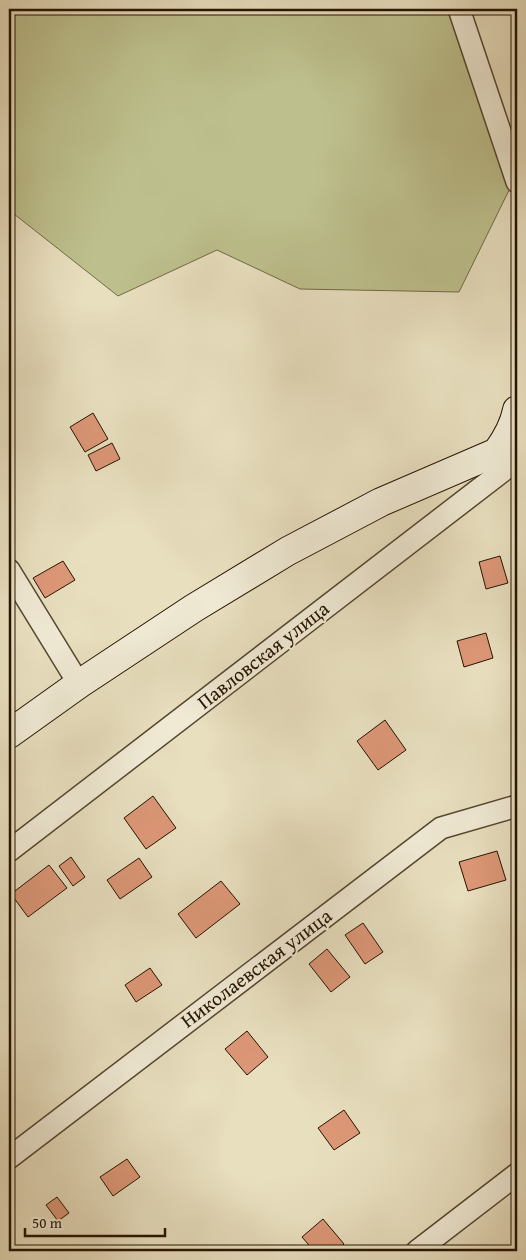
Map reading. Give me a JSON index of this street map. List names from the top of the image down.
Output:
{
  "streets": {
    "street": ["Павловская улица", "Николаевская улица"]
  },
  "scale_bar": "50 m"
}
